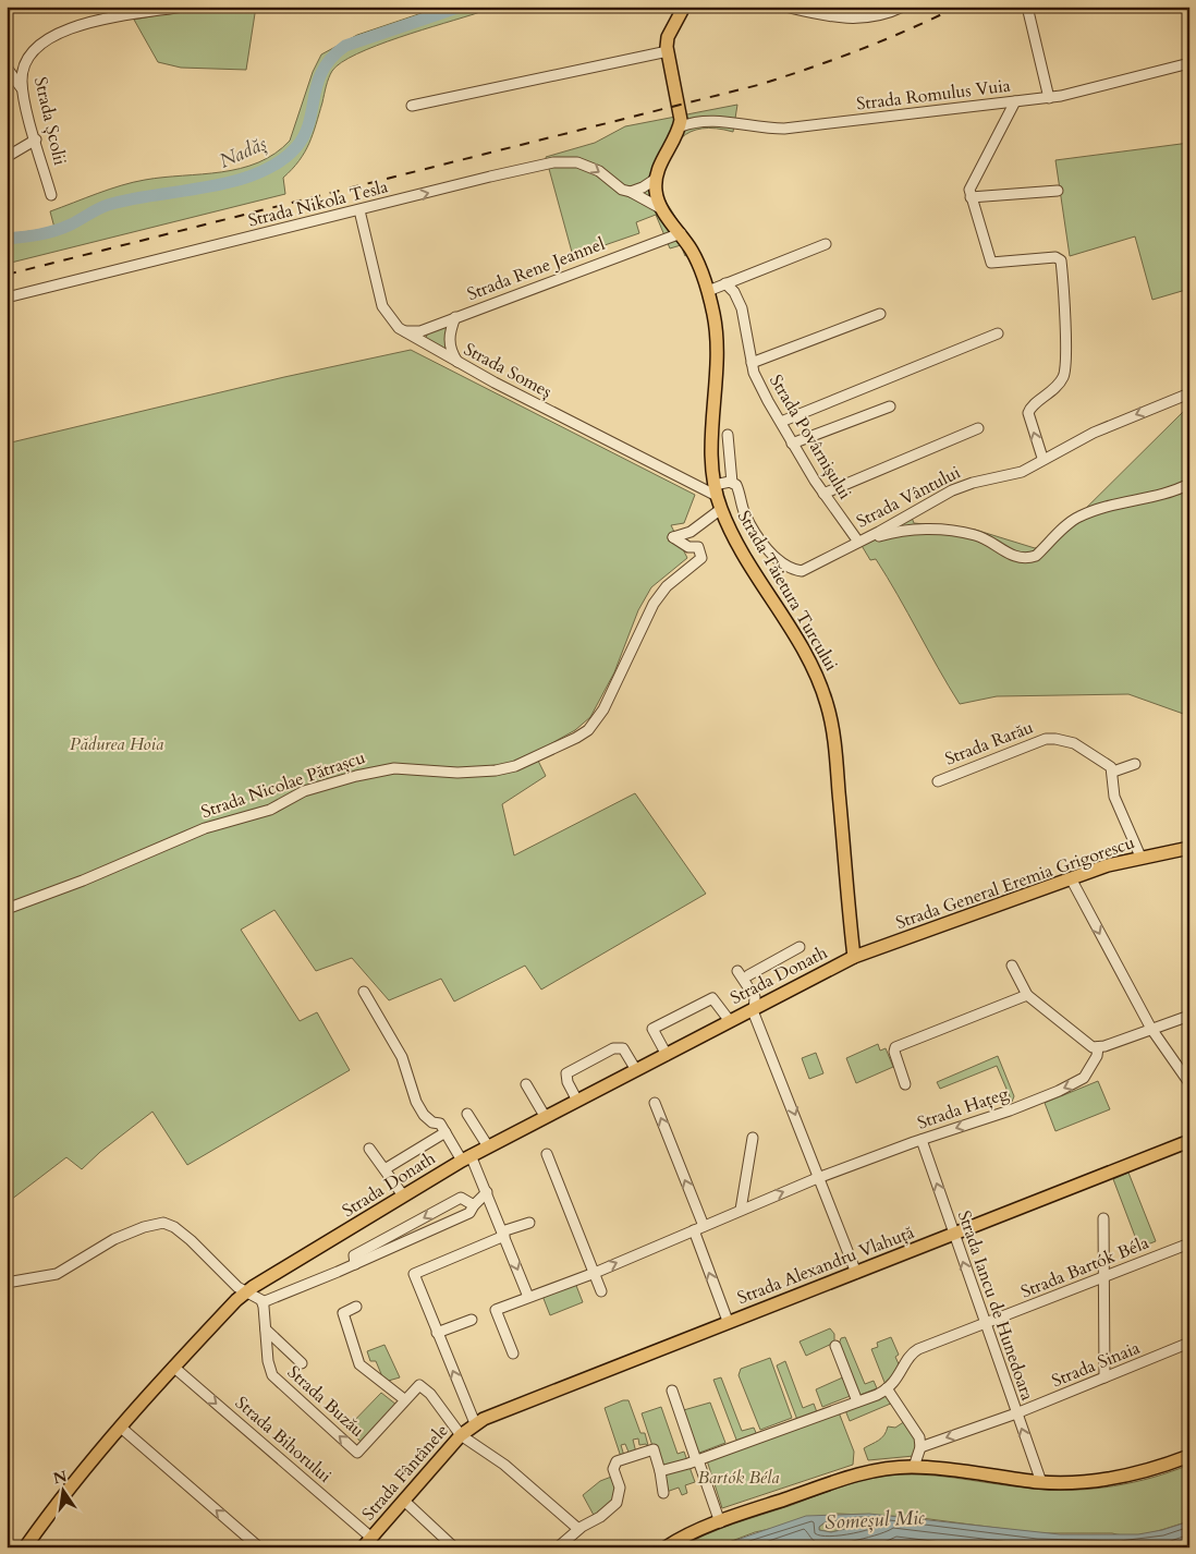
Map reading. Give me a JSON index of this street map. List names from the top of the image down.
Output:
{
  "streets": {
    "main road": [
      "Strada Tăietura Turcului",
      "Strada General Eremia Grigorescu",
      "Strada Donath",
      "Strada Alexandru Vlahuță",
      "Strada Fântânele"
    ],
    "street": [
      "Strada Romulus Vuia",
      "Strada Școlii",
      "Strada Nikola Tesla",
      "Strada Rene Jeannel",
      "Strada Someș",
      "Strada Povârnișului",
      "Strada Vântului",
      "Strada Rarău",
      "Strada Nicolae Pătrașcu",
      "Strada Hațeg",
      "Strada Bartók Béla",
      "Strada Iancu de Hunedoara",
      "Strada Sinaia",
      "Strada Buzău",
      "Strada Bihorului"
    ]
  },
  "crossings": [
    ["Strada Nikola Tesla", "Strada Someș"],
    ["Strada Nikola Tesla", "Strada Tăietura Turcului"],
    ["Strada Rene Jeannel", "Strada Someș"],
    ["Strada Rene Jeannel", "Strada Tăietura Turcului"],
    ["Strada Someș", "Strada Tăietura Turcului"],
    ["Strada Povârnișului", "Strada Vântului"],
    ["Strada Tăietura Turcului", "Strada Nicolae Pătrașcu"],
    ["Strada Tăietura Turcului", "Strada General Eremia Grigorescu"],
    ["Strada Tăietura Turcului", "Strada Donath"],
    ["Strada General Eremia Grigorescu", "Strada Donath"],
    ["Strada Donath", "Strada Bihorului"],
    ["Strada Hațeg", "Strada Iancu de Hunedoara"],
    ["Strada Alexandru Vlahuță", "Strada Iancu de Hunedoara"],
    ["Strada Alexandru Vlahuță", "Strada Fântânele"],
    ["Strada Bartók Béla", "Strada Iancu de Hunedoara"],
    ["Strada Iancu de Hunedoara", "Strada Sinaia"],
    ["Strada Buzău", "Strada Fântânele"],
    ["Strada Bihorului", "Strada Fântânele"]
  ],
  "one_way": ["Strada Nikola Tesla", "Strada Iancu de Hunedoara", "Strada Sinaia"],
  "water": ["Nadăș", "Someșul Mic"],
  "parks": ["Pădurea Hoia", "Bartók Béla"],
  "north": "top"
}
